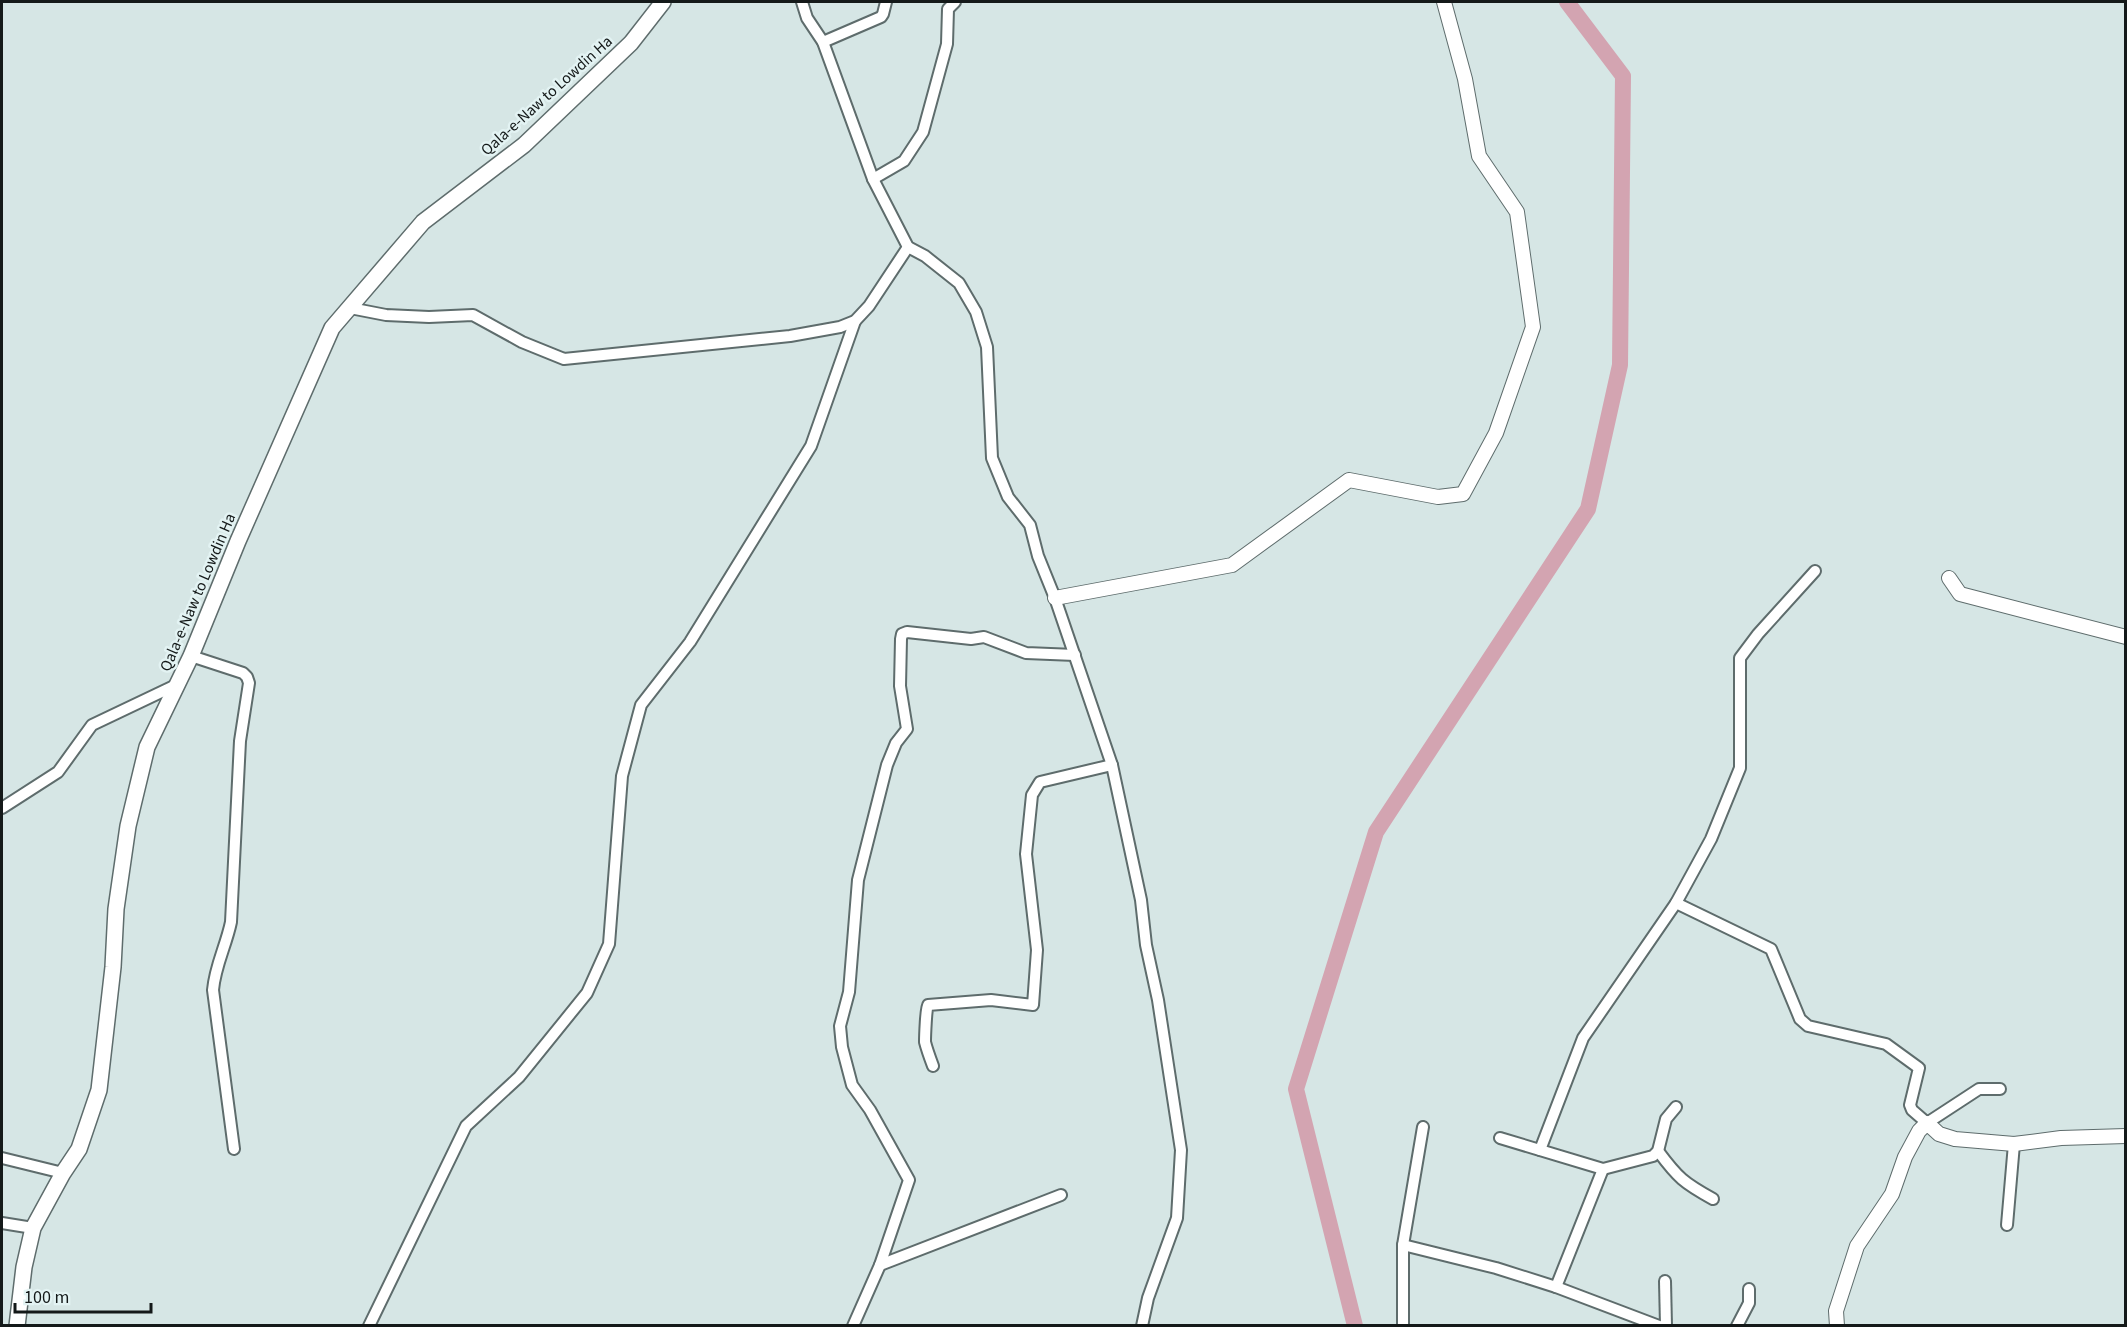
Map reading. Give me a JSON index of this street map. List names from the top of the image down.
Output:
{
  "streets": {
    "main road": ["Qala-e-Naw to Lowdin Ha"]
  },
  "scale_bar": "100 m"
}
